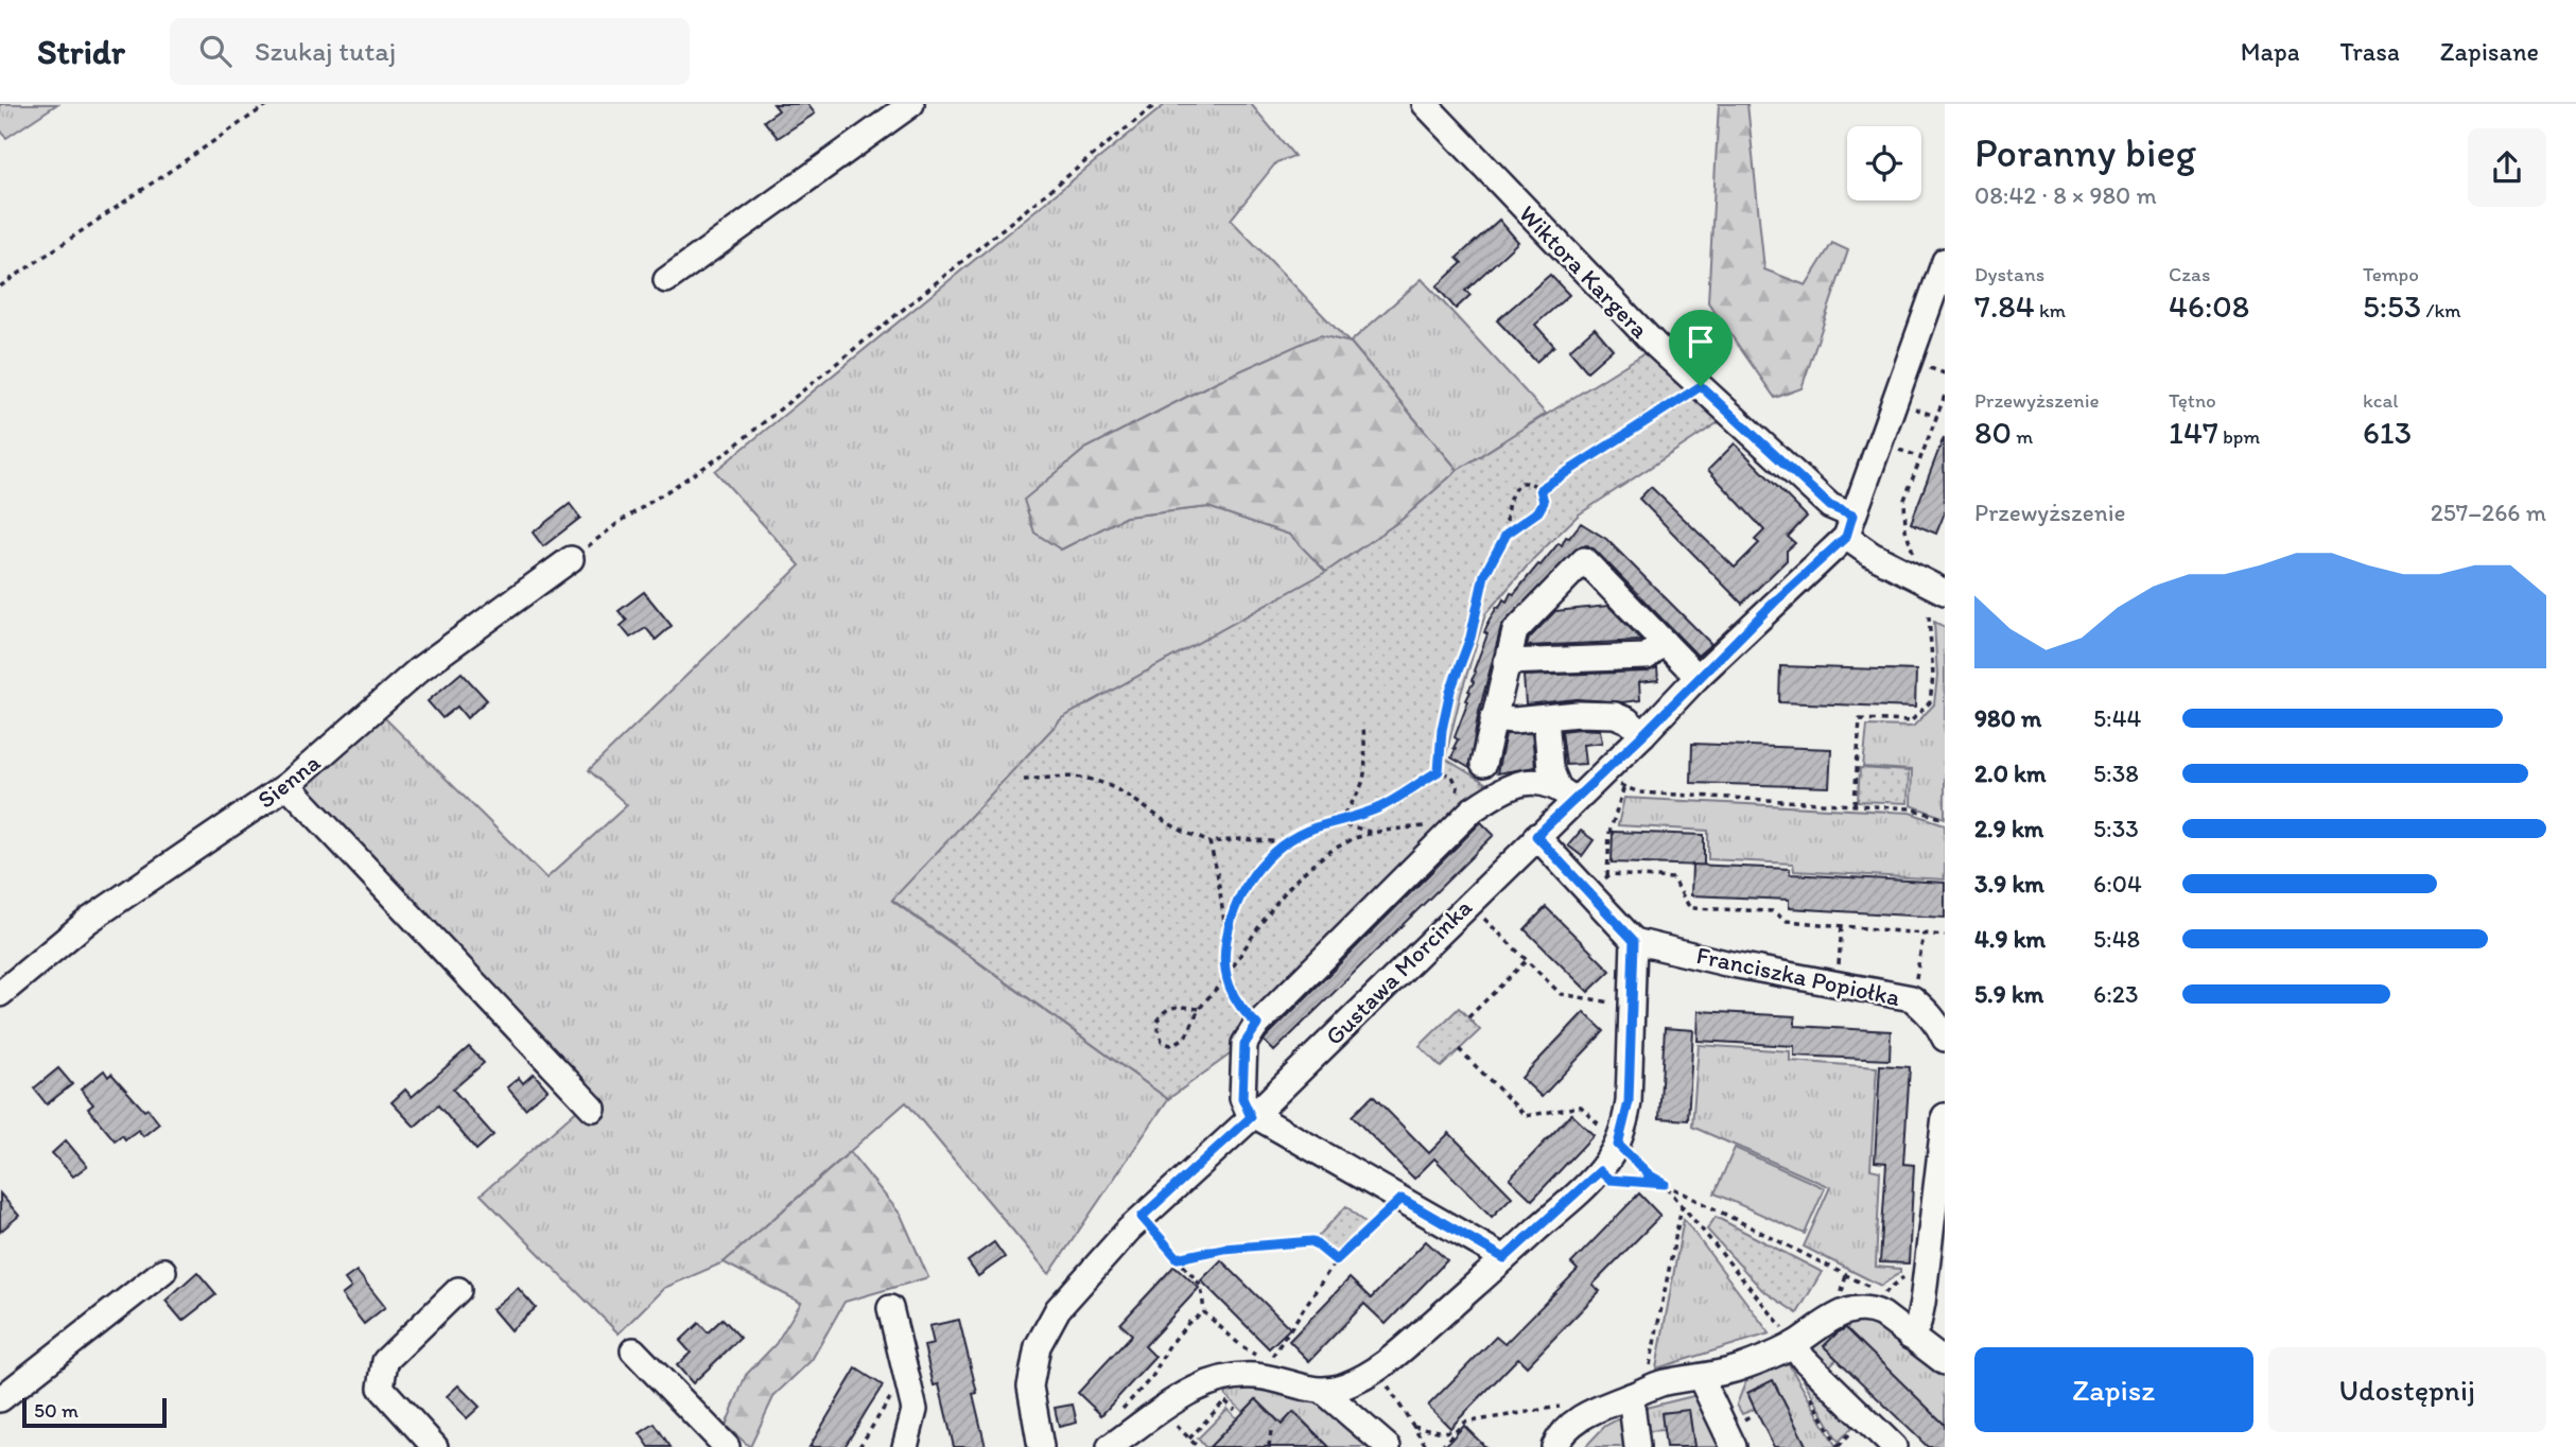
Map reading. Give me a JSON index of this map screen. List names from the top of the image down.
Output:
{
  "streets": {
    "street": [
      "Wiktora Kargera",
      "Sienna",
      "Gustawa Morcinka",
      "Franciszka Popiołka"
    ]
  },
  "crossings": [
    ["Wiktora Kargera", "Gustawa Morcinka"]
  ],
  "scale_bar": "50 m",
  "page": {
    "header": "Stridr",
    "search": "Szukaj tutaj",
    "nav": ["Mapa", "Trasa", "Zapisane"],
    "heading": ["Poranny bieg", "08:42 · 8 × 980 m"],
    "stats": [
      ["Dystans", "7.84 km"],
      ["Czas", "46:08"],
      ["Tempo", "5:53 /km"],
      ["Przewyższenie", "80 m"],
      ["Tętno", "147 bpm"],
      ["kcal", "613"]
    ],
    "chart": ["Przewyższenie", "257–266 m"],
    "list": [
      {
        "name": "980 m",
        "note": "5:44"
      },
      {
        "name": "2.0 km",
        "note": "5:38"
      },
      {
        "name": "2.9 km",
        "note": "5:33"
      },
      {
        "name": "3.9 km",
        "note": "6:04"
      },
      {
        "name": "4.9 km",
        "note": "5:48"
      },
      {
        "name": "5.9 km",
        "note": "6:23"
      }
    ],
    "buttons": ["Zapisz", "Udostępnij"],
    "scale": "50 m"
  }
}
